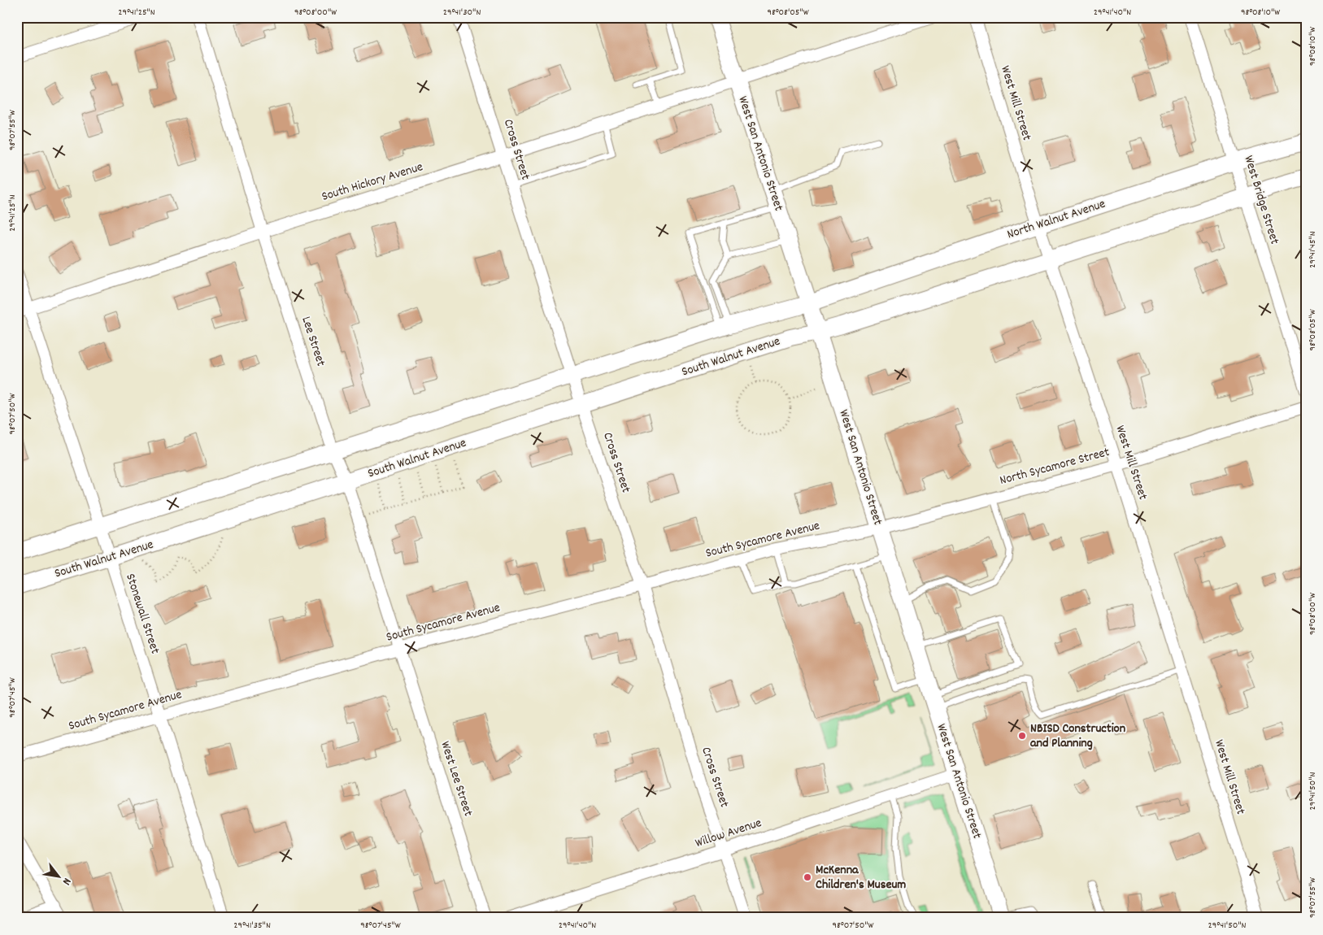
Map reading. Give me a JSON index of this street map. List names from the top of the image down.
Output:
{
  "streets": {
    "main road": ["West San Antonio Street", "North Walnut Avenue", "South Walnut Avenue"],
    "street": [
      "West Mill Street",
      "Cross Street",
      "South Hickory Avenue",
      "West Bridge Street",
      "Lee Street",
      "North Sycamore Street",
      "South Sycamore Avenue",
      "Stonewall Street",
      "West Lee Street",
      "Willow Avenue"
    ]
  },
  "crossings": [
    ["West Mill Street", "North Walnut Avenue"],
    ["West Mill Street", "North Sycamore Street"],
    ["Cross Street", "South Hickory Avenue"],
    ["Cross Street", "South Walnut Avenue"],
    ["Cross Street", "South Sycamore Avenue"],
    ["Cross Street", "Willow Avenue"],
    ["West San Antonio Street", "South Hickory Avenue"],
    ["West San Antonio Street", "North Walnut Avenue"],
    ["West San Antonio Street", "South Walnut Avenue"],
    ["West San Antonio Street", "North Sycamore Street"],
    ["West San Antonio Street", "South Sycamore Avenue"],
    ["West San Antonio Street", "Willow Avenue"],
    ["South Hickory Avenue", "Lee Street"],
    ["South Hickory Avenue", "Stonewall Street"],
    ["West Bridge Street", "North Walnut Avenue"],
    ["Lee Street", "South Walnut Avenue"],
    ["Lee Street", "South Sycamore Avenue"],
    ["Lee Street", "West Lee Street"],
    ["South Walnut Avenue", "Stonewall Street"],
    ["North Sycamore Street", "South Sycamore Avenue"],
    ["South Sycamore Avenue", "Stonewall Street"],
    ["South Sycamore Avenue", "West Lee Street"]
  ],
  "places": ["NBISD Construction and Planning", "McKenna Children's Museum"],
  "north": "bottom right",
  "coordinates": [
    "29°41'25\"N",
    "98°08'00\"W",
    "29°41'30\"N",
    "98°08'05\"W",
    "29°41'40\"N",
    "98°08'10\"W",
    "98°07'55\"W",
    "29°41'45\"N",
    "98°07'50\"W",
    "98°07'45\"W",
    "29°41'50\"N",
    "29°41'35\"N"
  ]
}
